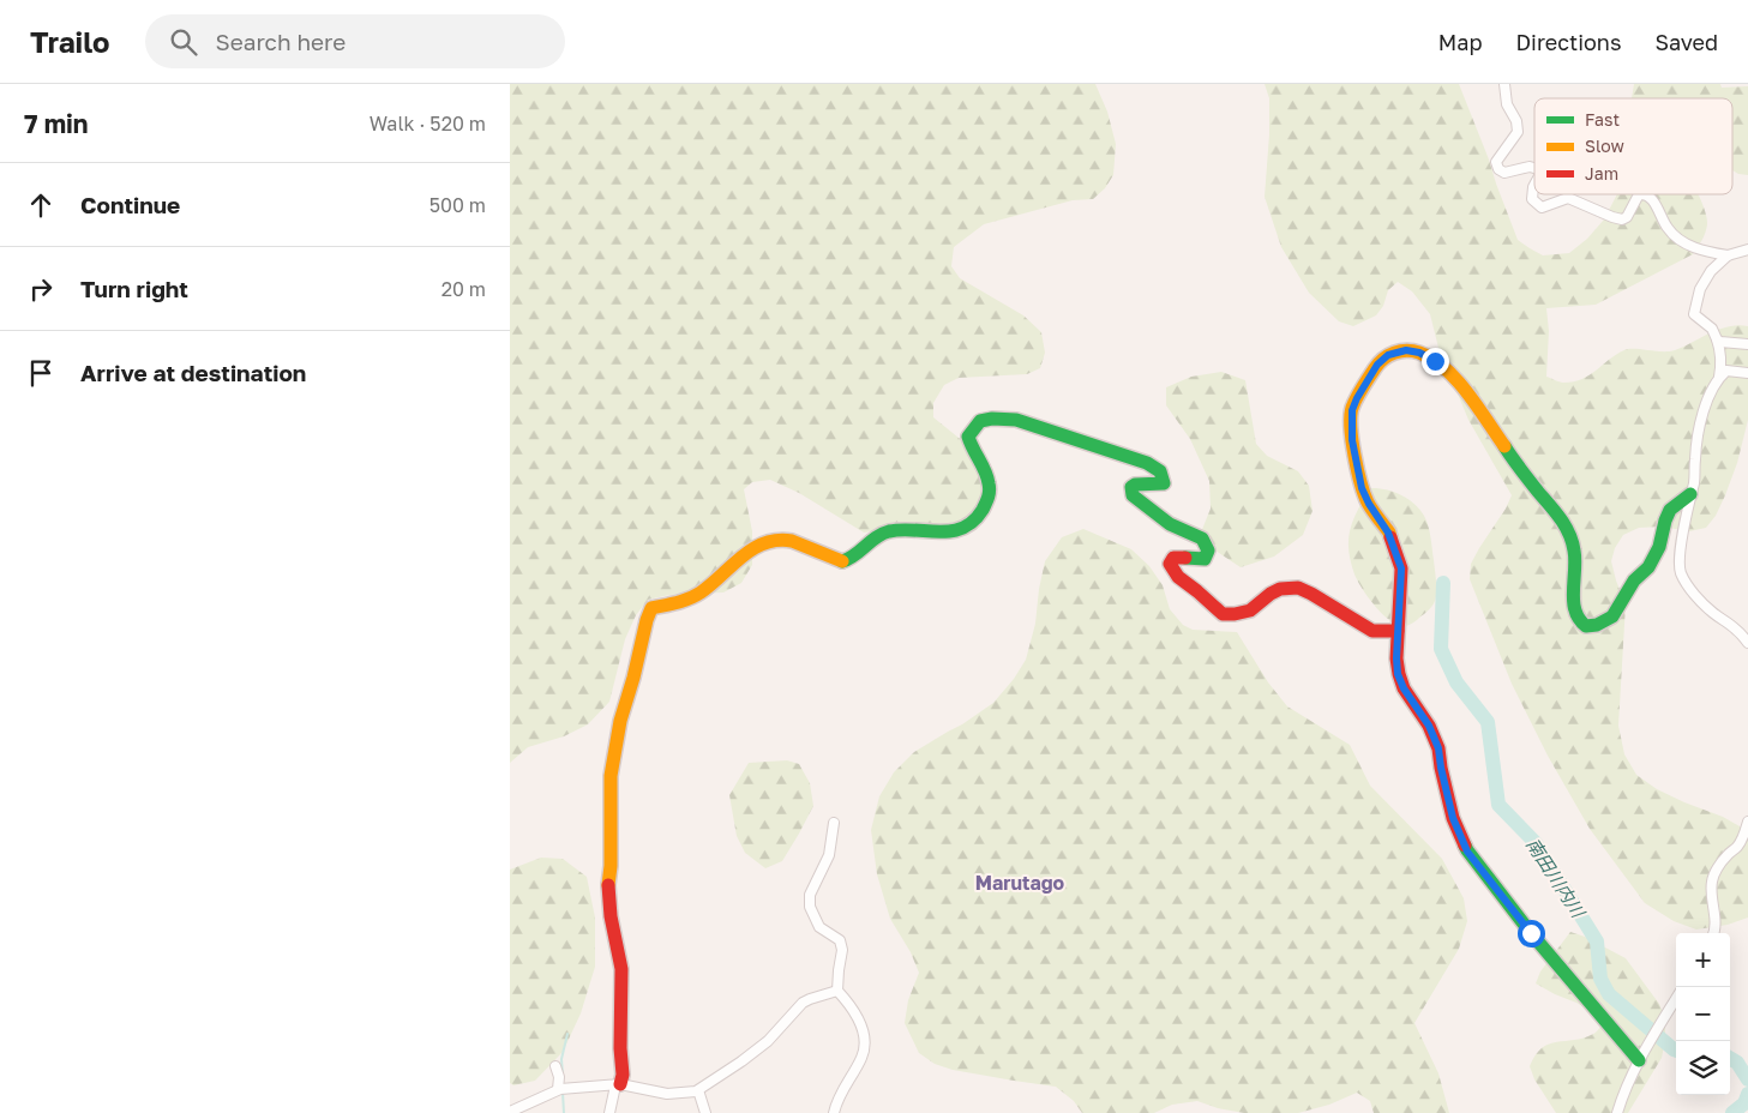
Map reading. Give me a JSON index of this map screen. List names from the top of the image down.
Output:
{
  "districts": ["Marutago"],
  "water": ["南田川内川"],
  "legend": ["Fast", "Slow", "Jam"],
  "page": {
    "header": "Trailo",
    "search": "Search here",
    "nav": ["Map", "Directions", "Saved"],
    "heading": ["7 min", "Walk · 520 m"],
    "list": [
      ["Continue", "500 m"],
      ["Turn right", "20 m"],
      "Arrive at destination"
    ],
    "map_buttons": ["+", "−"]
  }
}
